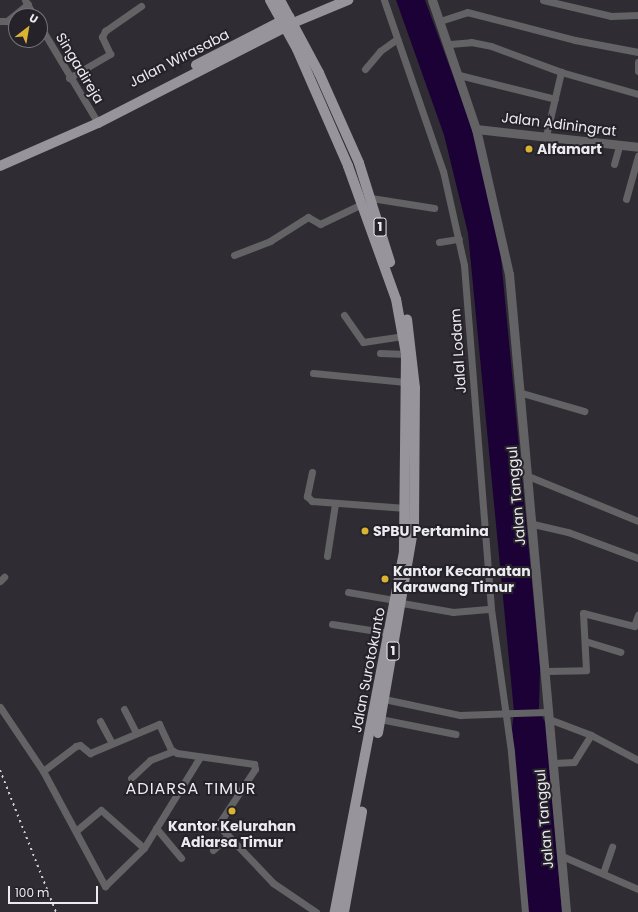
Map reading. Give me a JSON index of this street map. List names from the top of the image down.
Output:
{
  "streets": {
    "main road": ["Jalan Wirasaba", "1", "Jalan Surotokunto"],
    "street": [
      "Singadireja",
      "Jalan Adiningrat",
      "Jalal Lodam",
      "Jalan Tanggul"
    ]
  },
  "crossings": [
    ["Jalan Wirasaba", "Singadireja"],
    ["Jalan Wirasaba", "1"],
    ["Jalan Adiningrat", "Jalan Tanggul"],
    ["1", "Jalan Surotokunto"]
  ],
  "districts": ["ADIARSA TIMUR"],
  "places": [
    "Alfamart",
    "SPBU Pertamina",
    "Kantor Kecamatan Karawang Timur",
    "Kantor Kelurahan Adiarsa Timur"
  ],
  "scale_bar": "100 m",
  "north": "top right"
}
